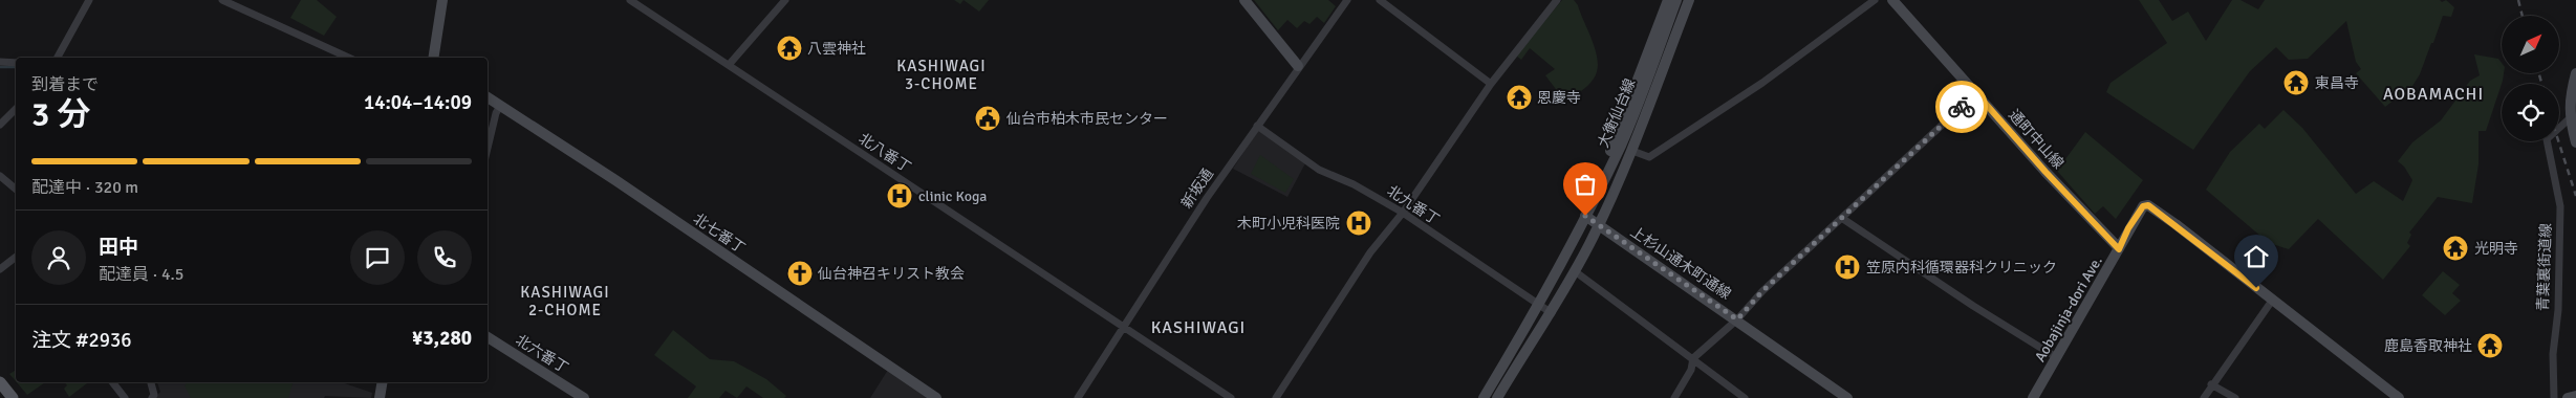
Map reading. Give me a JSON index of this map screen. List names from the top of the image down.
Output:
{
  "streets": {
    "street": [
      "大衡仙台線",
      "通町中山線",
      "北八番丁",
      "新坂通",
      "北九番丁",
      "北七番丁",
      "上杉山通木町通線",
      "青葉裏街道線",
      "Aobajinja-dori Ave.",
      "北六番丁"
    ]
  },
  "crossings": [
    ["大衡仙台線", "北九番丁"],
    ["大衡仙台線", "上杉山通木町通線"],
    ["通町中山線", "Aobajinja-dori Ave."],
    ["北八番丁", "新坂通"],
    ["新坂通", "北九番丁"]
  ],
  "districts": [
    "KASHIWAGI 3-CHOME",
    "AOBAMACHI",
    "KASHIWAGI 2-CHOME",
    "KASHIWAGI"
  ],
  "places": {
    "temple": [
      "八雲神社",
      "東昌寺",
      "恩慶寺",
      "光明寺",
      "鹿島香取神社"
    ],
    "public building": ["仙台市柏木市民センター"],
    "hospital": ["clinic Koga", "木町小児科医院", "笠原内科循環器科クリニック"],
    "church": ["仙台神召キリスト教会"]
  },
  "north": "top right",
  "page": {
    "heading": ["3 分", "到着まで", "14:04–14:09"],
    "panel": [
      "田中",
      "配達員 · 4.5",
      "注文 #2936",
      "¥3,280"
    ],
    "bar": "配達中 · 320 m"
  }
}
